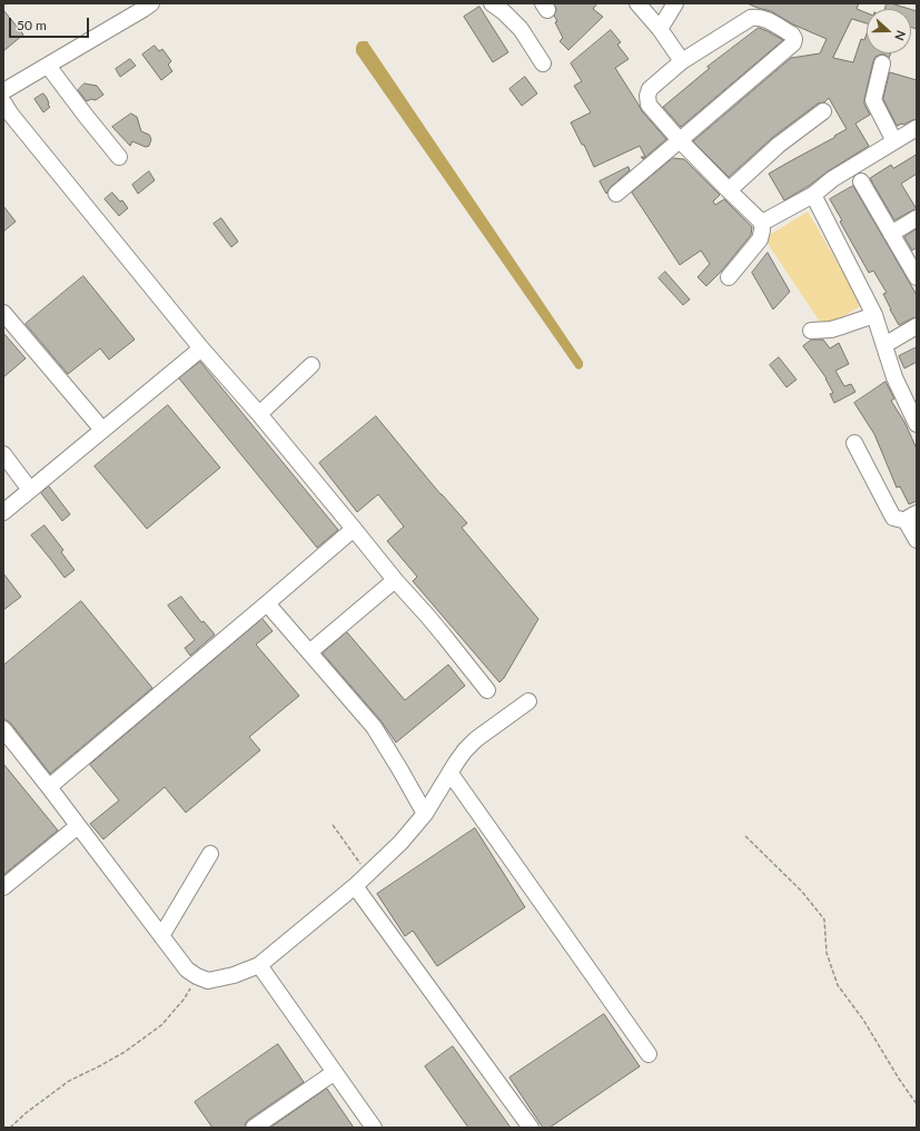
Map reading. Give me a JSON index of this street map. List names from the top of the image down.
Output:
{
  "scale_bar": "50 m",
  "north": "right"
}
